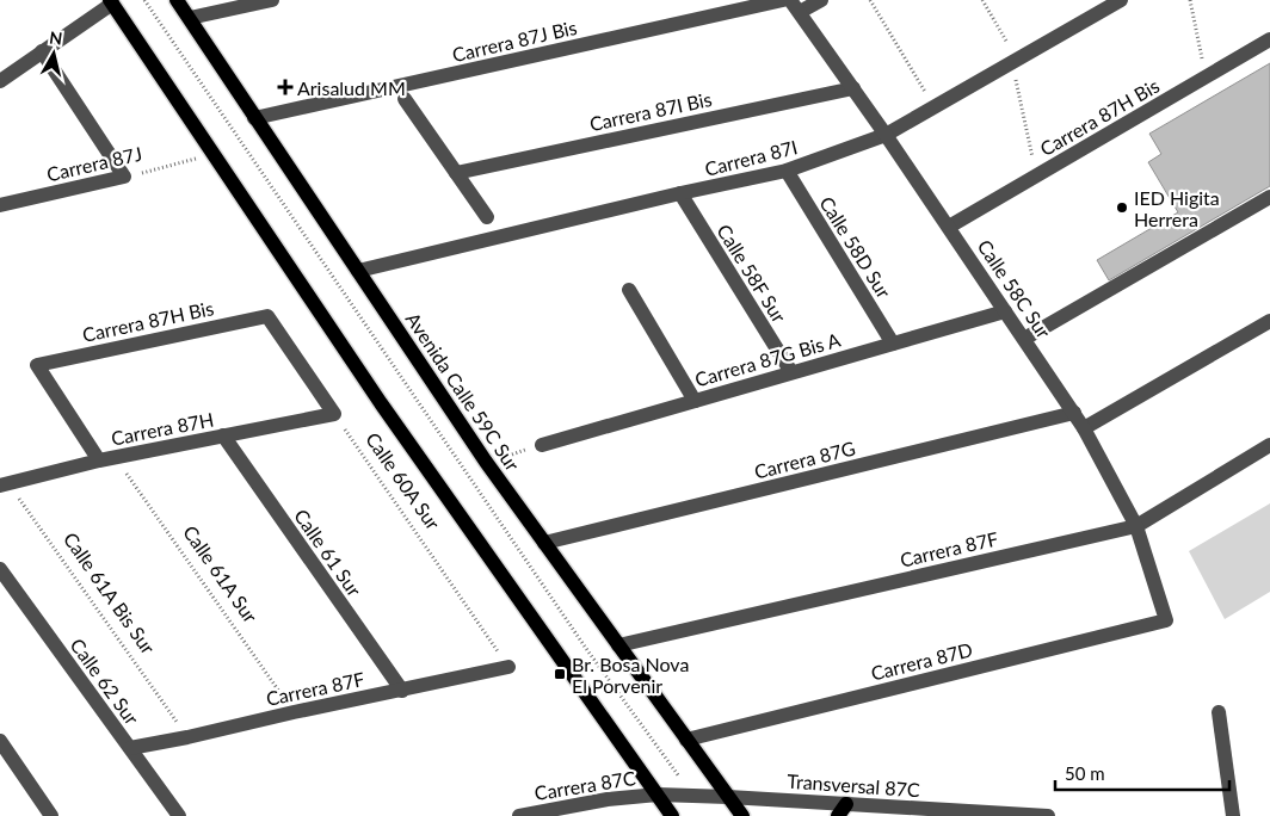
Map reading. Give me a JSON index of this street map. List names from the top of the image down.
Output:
{
  "streets": {
    "main road": ["Avenida Calle 59C Sur"],
    "street": [
      "Carrera 87J Bis",
      "Carrera 87I Bis",
      "Carrera 87H Bis",
      "Carrera 87I",
      "Carrera 87J",
      "Calle 58D Sur",
      "Calle 58F Sur",
      "Calle 58C Sur",
      "Carrera 87G Bis A",
      "Carrera 87H",
      "Carrera 87G",
      "Carrera 87F",
      "Calle 61 Sur",
      "Carrera 87D",
      "Calle 62 Sur",
      "Carrera 87C",
      "Transversal 87C"
    ],
    "path": ["Calle 60A Sur", "Calle 61A Sur", "Calle 61A Bis Sur"]
  },
  "crossings": [
    ["Carrera 87J Bis", "Avenida Calle 59C Sur"],
    ["Carrera 87I Bis", "Calle 58C Sur"],
    ["Carrera 87H Bis", "Calle 58C Sur"],
    ["Carrera 87H Bis", "Carrera 87H"],
    ["Carrera 87H Bis", "Calle 60A Sur"],
    ["Carrera 87I", "Calle 58D Sur"],
    ["Carrera 87I", "Calle 58F Sur"],
    ["Carrera 87I", "Calle 58C Sur"],
    ["Carrera 87I", "Avenida Calle 59C Sur"],
    ["Calle 58D Sur", "Carrera 87G Bis A"],
    ["Calle 58F Sur", "Carrera 87G Bis A"],
    ["Calle 58C Sur", "Carrera 87G Bis A"],
    ["Calle 58C Sur", "Carrera 87G"],
    ["Calle 58C Sur", "Carrera 87F"],
    ["Calle 58C Sur", "Carrera 87D"],
    ["Avenida Calle 59C Sur", "Carrera 87G"],
    ["Avenida Calle 59C Sur", "Carrera 87F"],
    ["Avenida Calle 59C Sur", "Carrera 87D"],
    ["Avenida Calle 59C Sur", "Transversal 87C"],
    ["Carrera 87H", "Calle 60A Sur"],
    ["Carrera 87H", "Calle 61 Sur"],
    ["Carrera 87H", "Calle 61A Sur"],
    ["Carrera 87H", "Calle 61A Bis Sur"],
    ["Calle 60A Sur", "Carrera 87F"],
    ["Carrera 87F", "Calle 61 Sur"],
    ["Carrera 87F", "Calle 61A Sur"],
    ["Carrera 87F", "Calle 61A Bis Sur"],
    ["Carrera 87F", "Calle 62 Sur"],
    ["Carrera 87C", "Transversal 87C"]
  ],
  "places": {
    "health": ["Arisalud MM"],
    "other": ["IED Higita Herrera"],
    "transit": ["Br. Bosa Nova El Porvenir"]
  },
  "scale_bar": "50 m",
  "north": "top"
}
